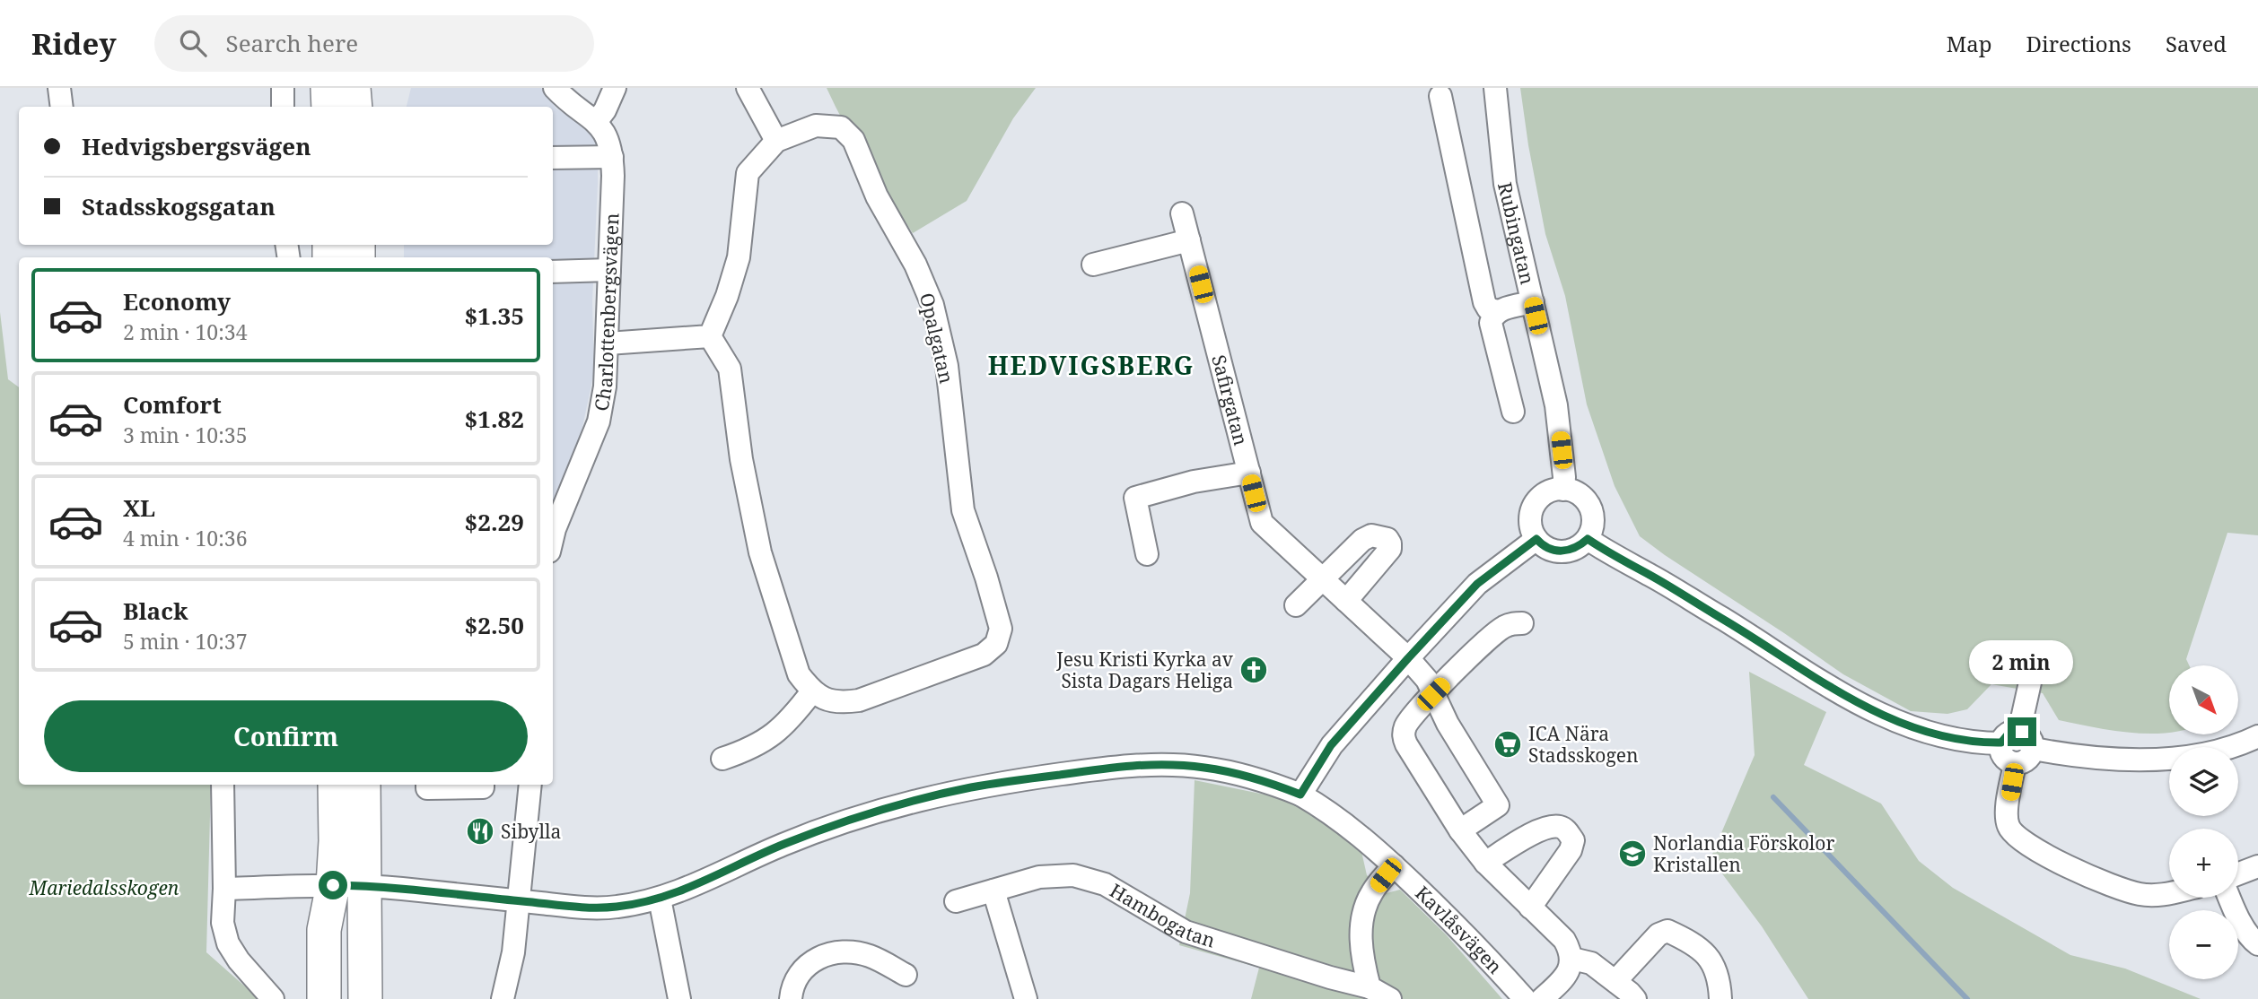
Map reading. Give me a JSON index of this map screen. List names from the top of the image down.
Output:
{
  "streets": {
    "street": [
      "Rubingatan",
      "Charlottenbergsvägen",
      "Opalgatan",
      "Safirgatan",
      "Hambogatan",
      "Kavlåsvägen"
    ]
  },
  "districts": ["HEDVIGSBERG"],
  "parks": ["Mariedalsskogen"],
  "places": {
    "church": ["Jesu Kristi Kyrka av Sista Dagars Heliga"],
    "supermarket": ["ICA Nära Stadsskogen"],
    "restaurant": ["Sibylla"],
    "school or university": ["Norlandia Förskolor Kristallen"]
  },
  "north": "bottom right",
  "page": {
    "header": "Ridey",
    "search": "Search here",
    "nav": ["Map", "Directions", "Saved"],
    "banner": ["Hedvigsbergsvägen", "Stadsskogsgatan"],
    "list": [
      {
        "name": "Economy",
        "note": "2 min · 10:34",
        "value": "$1.35"
      },
      {
        "name": "Comfort",
        "note": "3 min · 10:35",
        "value": "$1.82"
      },
      {
        "name": "XL",
        "note": "4 min · 10:36",
        "value": "$2.29"
      },
      {
        "name": "Black",
        "note": "5 min · 10:37",
        "value": "$2.50"
      }
    ],
    "bubble": "2 min",
    "map_buttons": ["+", "−"],
    "buttons": "Confirm"
  }
}
